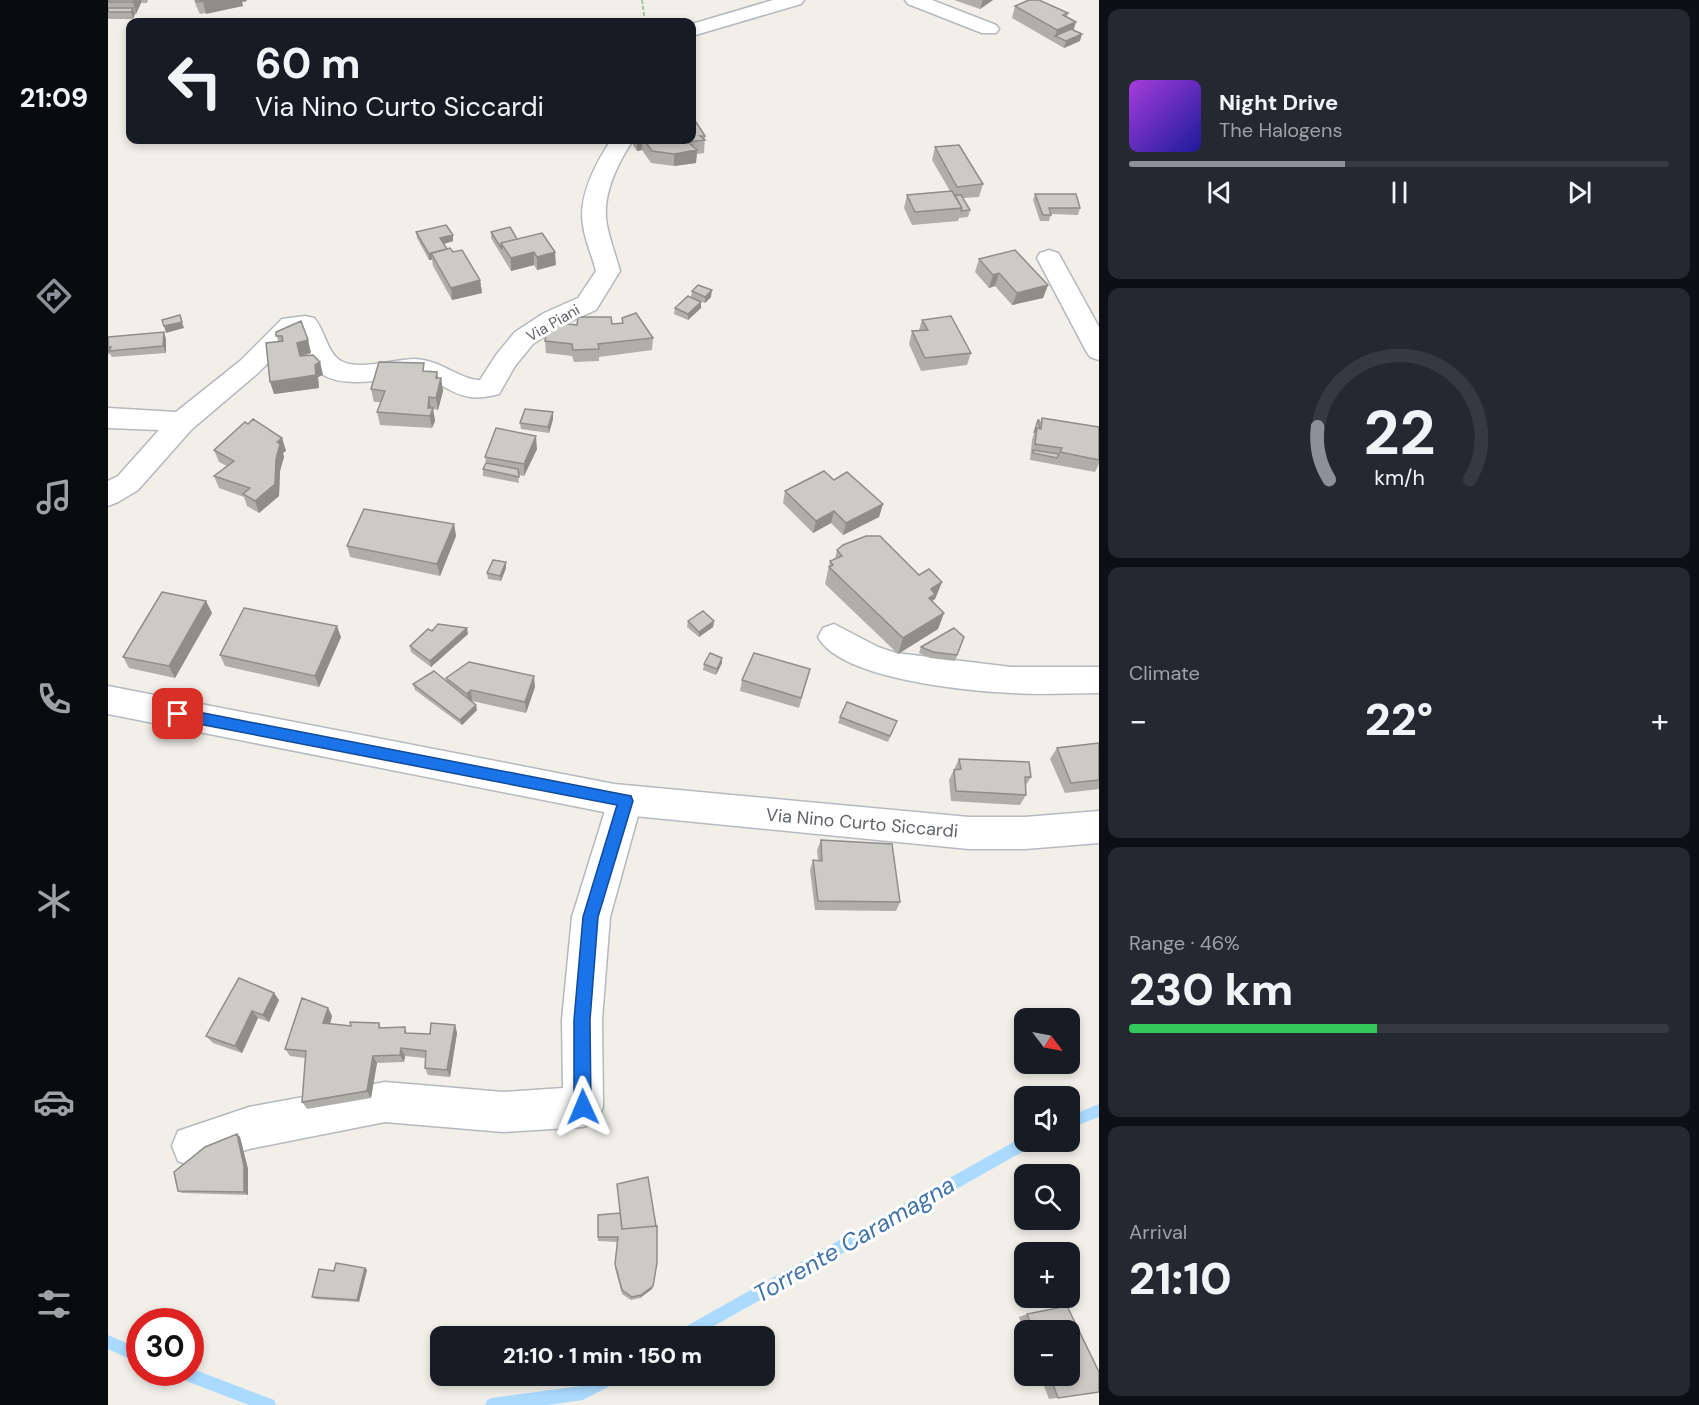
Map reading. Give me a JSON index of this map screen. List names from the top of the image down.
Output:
{
  "streets": {
    "street": ["Via Piani", "Via Nino Curto Siccardi"]
  },
  "water": ["Torrente Caramagna"],
  "north": "bottom right",
  "page": {
    "tabs": "21:09",
    "turn": ["60 m", "Via Nino Curto Siccardi"],
    "song": ["Night Drive", "The Halogens"],
    "tile": [
      "Climate",
      ["Range · 46%", "230 km"],
      ["Arrival", "21:10"]
    ],
    "heat": ["−", "22°", "+"],
    "map_buttons": ["+", "−"],
    "limit": "30",
    "trip": "21:10 · 1 min · 150 m",
    "gauge": ["22", "km/h"]
  }
}
